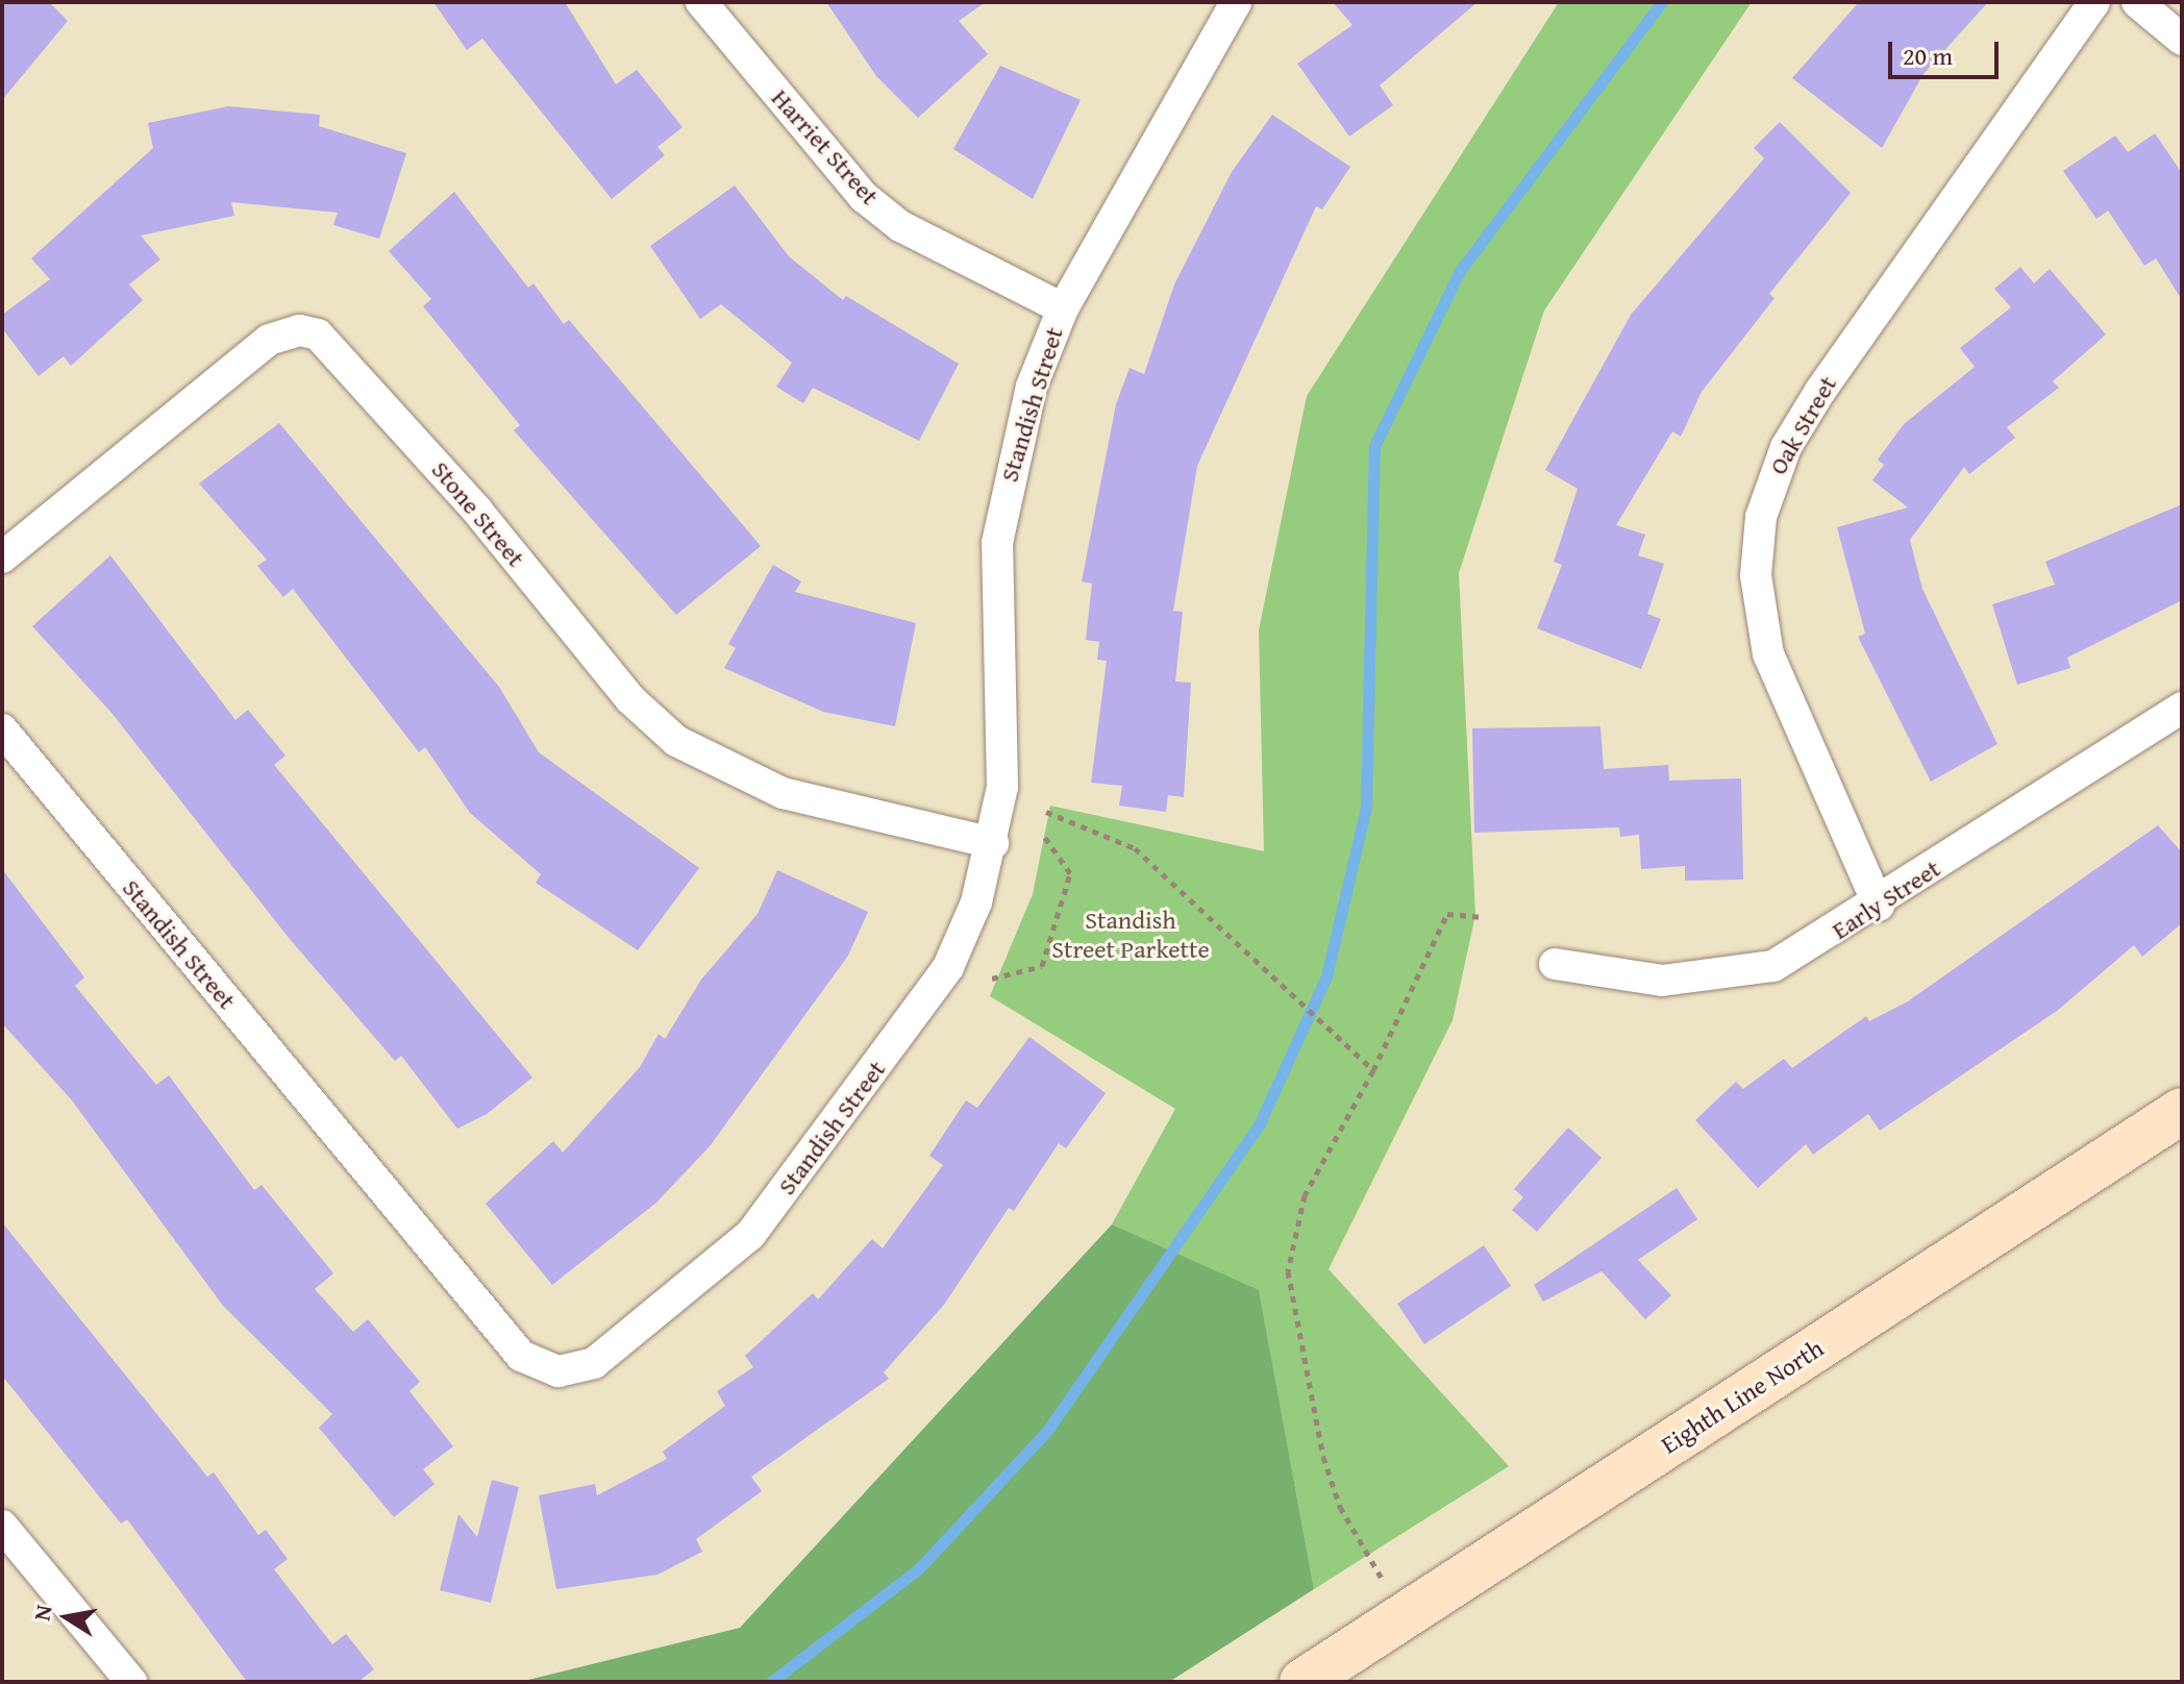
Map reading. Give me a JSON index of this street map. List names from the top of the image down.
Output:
{
  "streets": {
    "street": [
      "Harriet Street",
      "Standish Street",
      "Oak Street",
      "Stone Street",
      "Early Street",
      "Eighth Line North"
    ]
  },
  "crossings": [
    ["Harriet Street", "Standish Street"],
    ["Standish Street", "Stone Street"],
    ["Oak Street", "Early Street"]
  ],
  "parks": ["Standish Street Parkette"],
  "scale_bar": "20 m",
  "north": "left"
}
